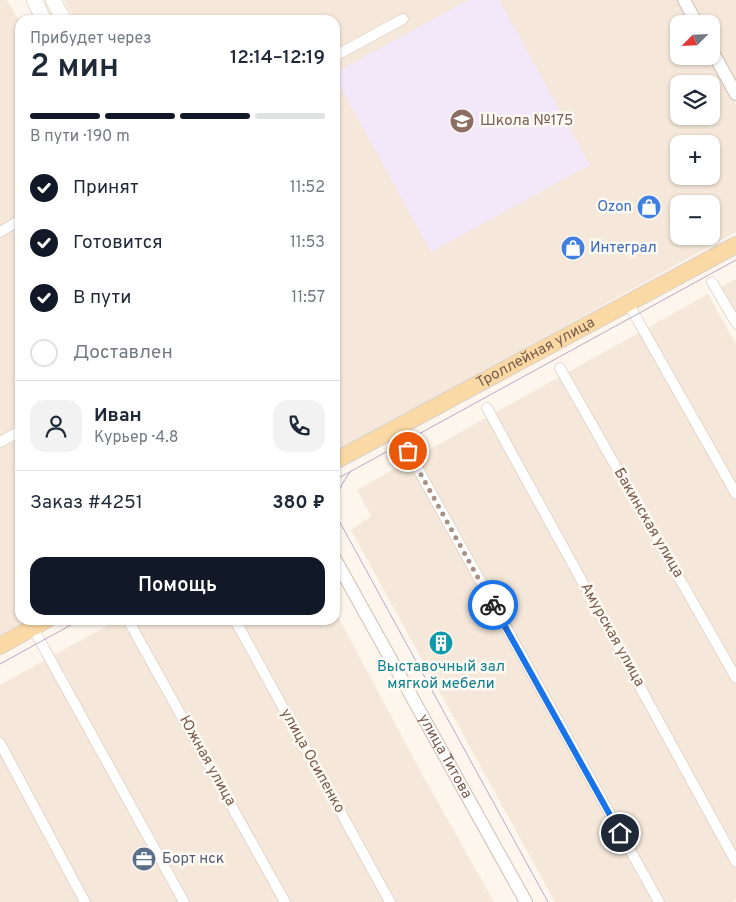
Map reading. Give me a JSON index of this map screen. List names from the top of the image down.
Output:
{
  "streets": {
    "main road": ["Троллейная улица"],
    "street": [
      "Бакинская улица",
      "Амурская улица",
      "улица Титова",
      "Южная улица",
      "улица Осипенко"
    ]
  },
  "places": {
    "school or university": ["Школа №175"],
    "shop": ["Ozon", "Интеграл"],
    "building": ["Выставочный зал мягкой мебели"],
    "office": ["Борт нск"]
  },
  "north": "bottom left",
  "page": {
    "map_buttons": ["+", "−"],
    "heading": ["2 мин", "Прибудет через", "12:14–12:19"],
    "panel": [
      "Иван",
      "Курьер · 4.8",
      "Заказ #4251",
      "380 ₽"
    ],
    "bar": "В пути · 190 m",
    "list": [
      ["Принят", "11:52"],
      ["Готовится", "11:53"],
      ["В пути", "11:57"],
      "Доставлен"
    ],
    "buttons": "Помощь"
  }
}
